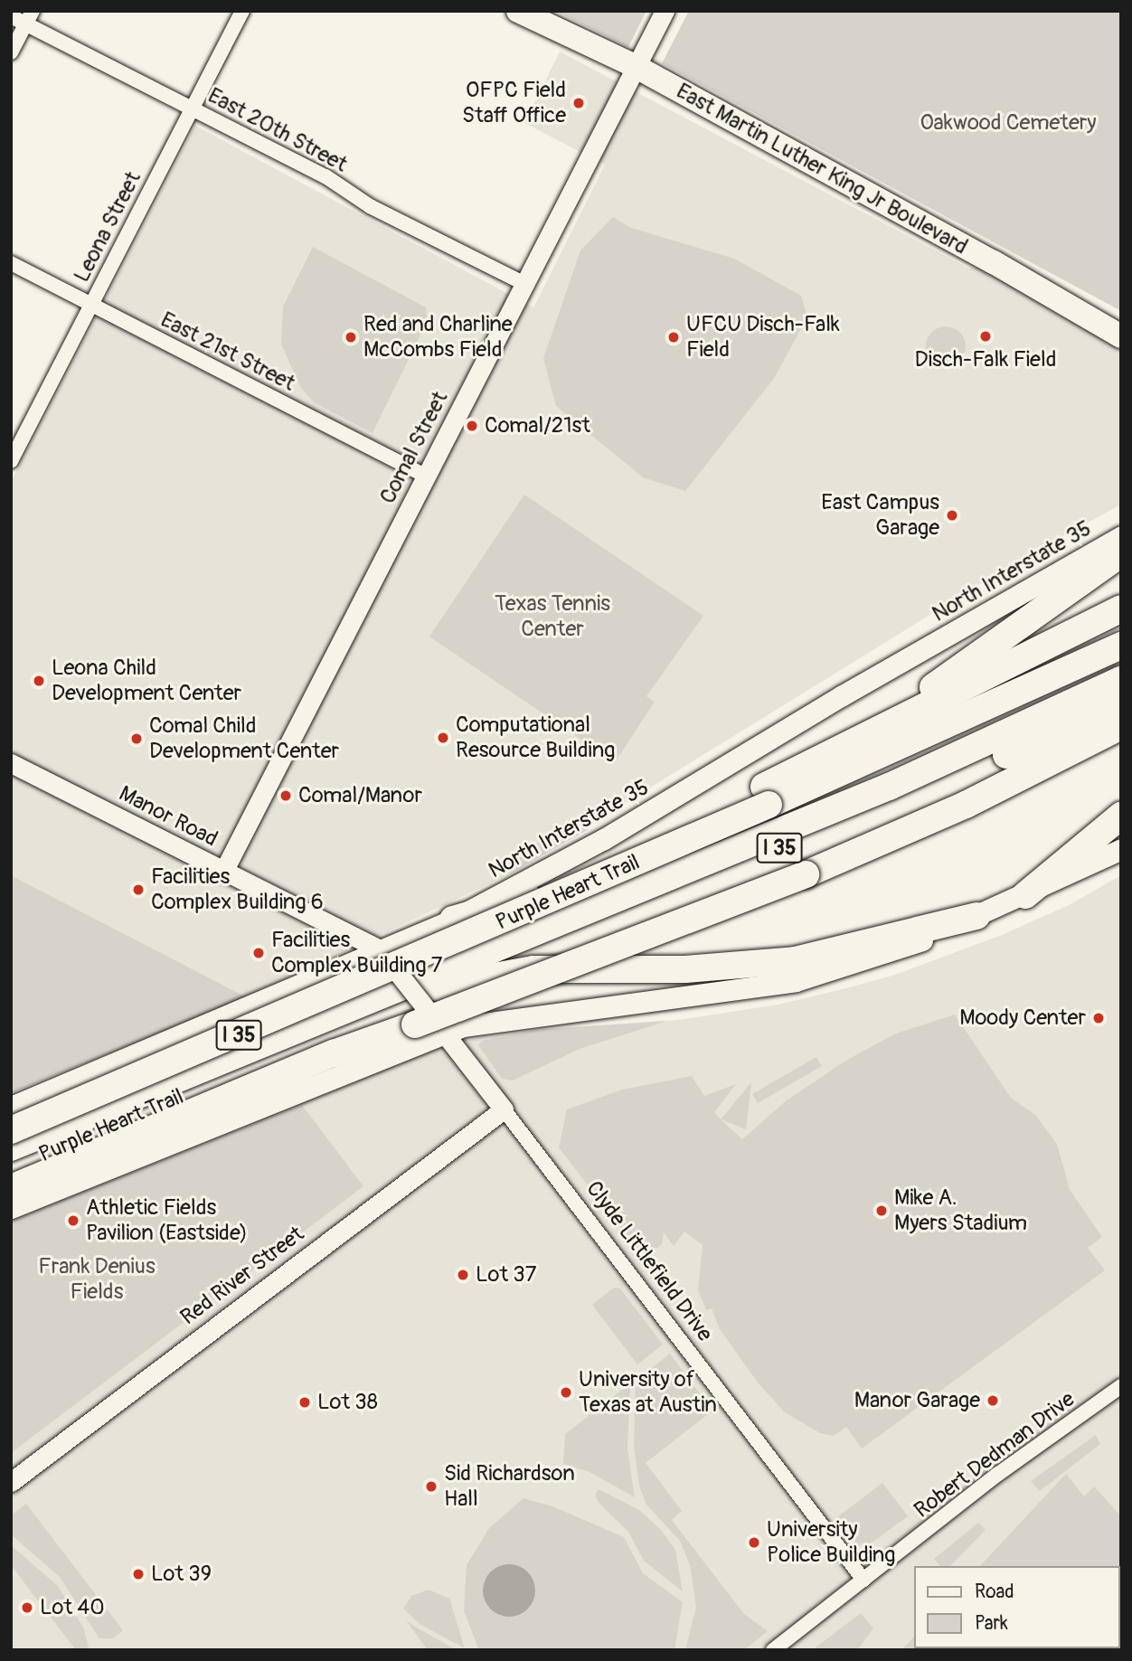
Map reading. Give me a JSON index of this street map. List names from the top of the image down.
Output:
{
  "streets": {
    "highway": ["I 35", "Purple Heart Trail"],
    "main road": ["East Martin Luther King Jr Boulevard", "North Interstate 35"],
    "street": [
      "East 20th Street",
      "Leona Street",
      "East 21st Street",
      "Comal Street",
      "Manor Road",
      "Clyde Littlefield Drive",
      "Red River Street",
      "Robert Dedman Drive"
    ]
  },
  "crossings": [
    ["East 20th Street", "Leona Street"],
    ["East 20th Street", "Comal Street"],
    ["East Martin Luther King Jr Boulevard", "Comal Street"],
    ["Leona Street", "East 21st Street"],
    ["East 21st Street", "Comal Street"],
    ["Comal Street", "Manor Road"],
    ["North Interstate 35", "Manor Road"],
    ["North Interstate 35", "Purple Heart Trail"],
    ["Manor Road", "Clyde Littlefield Drive"],
    ["Clyde Littlefield Drive", "Red River Street"],
    ["Clyde Littlefield Drive", "Robert Dedman Drive"]
  ],
  "parks": ["Oakwood Cemetery", "Texas Tennis Center", "Frank Denius Fields"],
  "places": [
    "OFPC Field Staff Office",
    "Disch-Falk Field",
    "Red and Charline McCombs Field",
    "UFCU Disch-Falk Field",
    "Comal/21st",
    "East Campus Garage",
    "Leona Child Development Center",
    "Computational Resource Building",
    "Comal Child Development Center",
    "Comal/Manor",
    "Facilities Complex Building 6",
    "Facilities Complex Building 7",
    "Moody Center",
    "Mike A. Myers Stadium",
    "Athletic Fields Pavilion (Eastside)",
    "Lot 37",
    "University of Texas at Austin",
    "Manor Garage",
    "Lot 38",
    "Sid Richardson Hall",
    "University Police Building",
    "Lot 39",
    "Lot 40"
  ],
  "legend": ["Road", "Park"]
}
